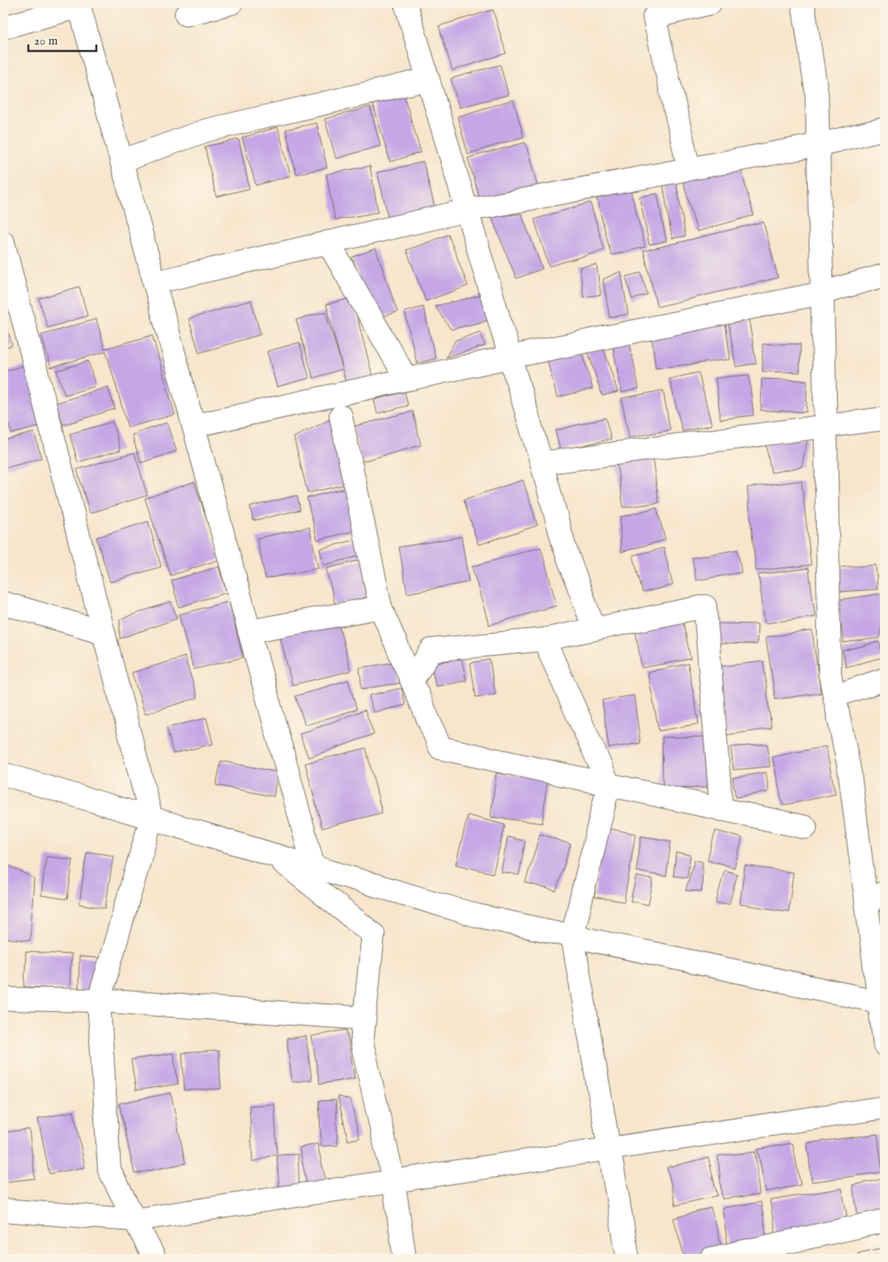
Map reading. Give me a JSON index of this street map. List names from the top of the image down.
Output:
{
  "scale_bar": "20 m"
}
